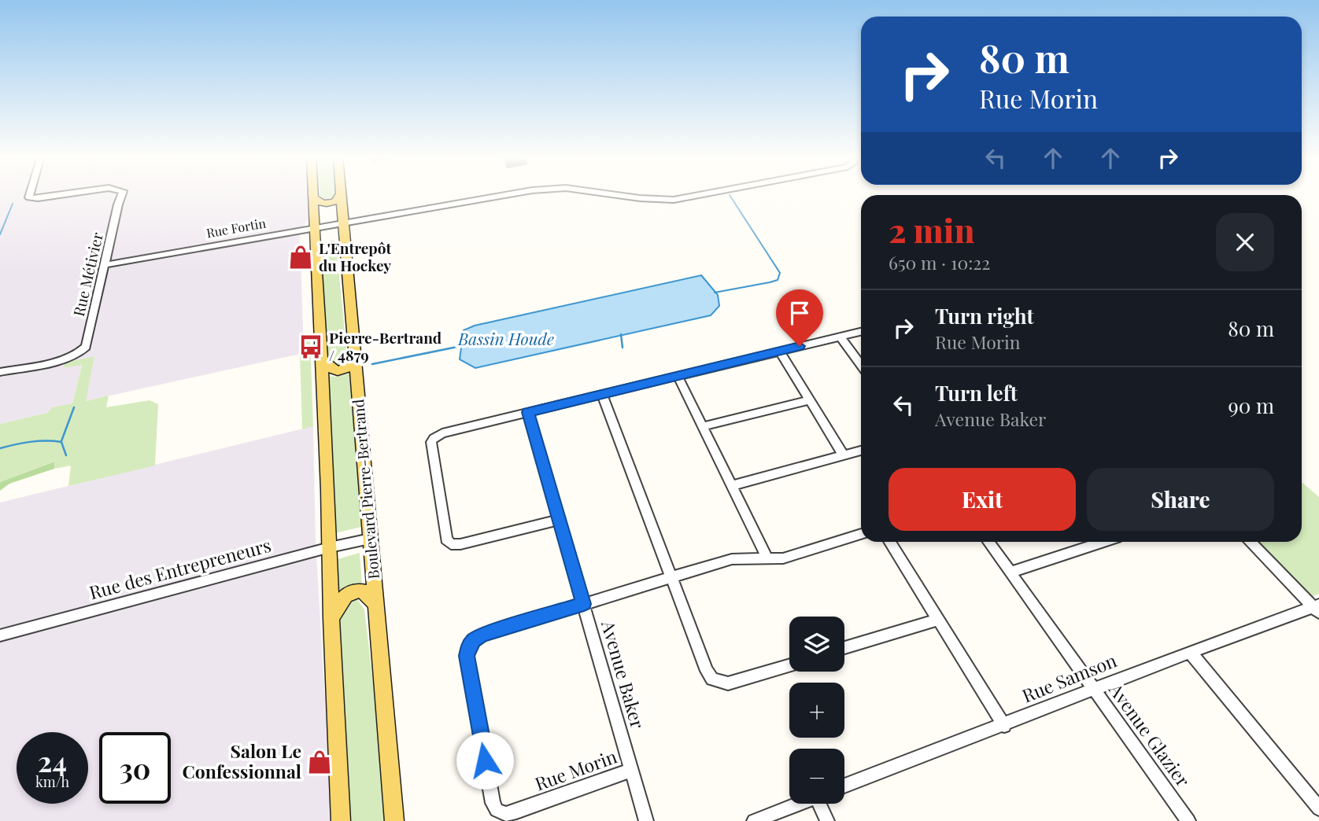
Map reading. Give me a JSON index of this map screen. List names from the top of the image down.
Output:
{
  "streets": {
    "main road": ["Boulevard Pierre-Bertrand"],
    "street": [
      "Rue Fortin",
      "Rue Métivier",
      "Rue des Entrepreneurs",
      "Avenue Baker",
      "Rue Samson",
      "Avenue Glazier",
      "Rue Morin"
    ]
  },
  "crossings": [
    ["Rue Fortin", "Rue Métivier"],
    ["Rue Fortin", "Boulevard Pierre-Bertrand"],
    ["Boulevard Pierre-Bertrand", "Rue des Entrepreneurs"],
    ["Avenue Baker", "Rue Morin"],
    ["Rue Samson", "Avenue Glazier"]
  ],
  "water": ["Bassin Houde"],
  "places": {
    "shop": ["L'Entrepôt du Hockey", "Salon Le Confessionnal"],
    "bus stop": ["Pierre-Bertrand / 4879"]
  },
  "page": {
    "turn": ["80 m", "Rue Morin"],
    "heading": ["2 min", "650 m · 10:22"],
    "list": [
      {
        "name": "Turn right",
        "note": "Rue Morin",
        "value": "80 m"
      },
      {
        "name": "Turn left",
        "note": "Avenue Baker",
        "value": "90 m"
      }
    ],
    "buttons": ["Exit", "Share"],
    "map_buttons": ["+", "−"],
    "speed": "24 km/h",
    "limit": "30"
  }
}
